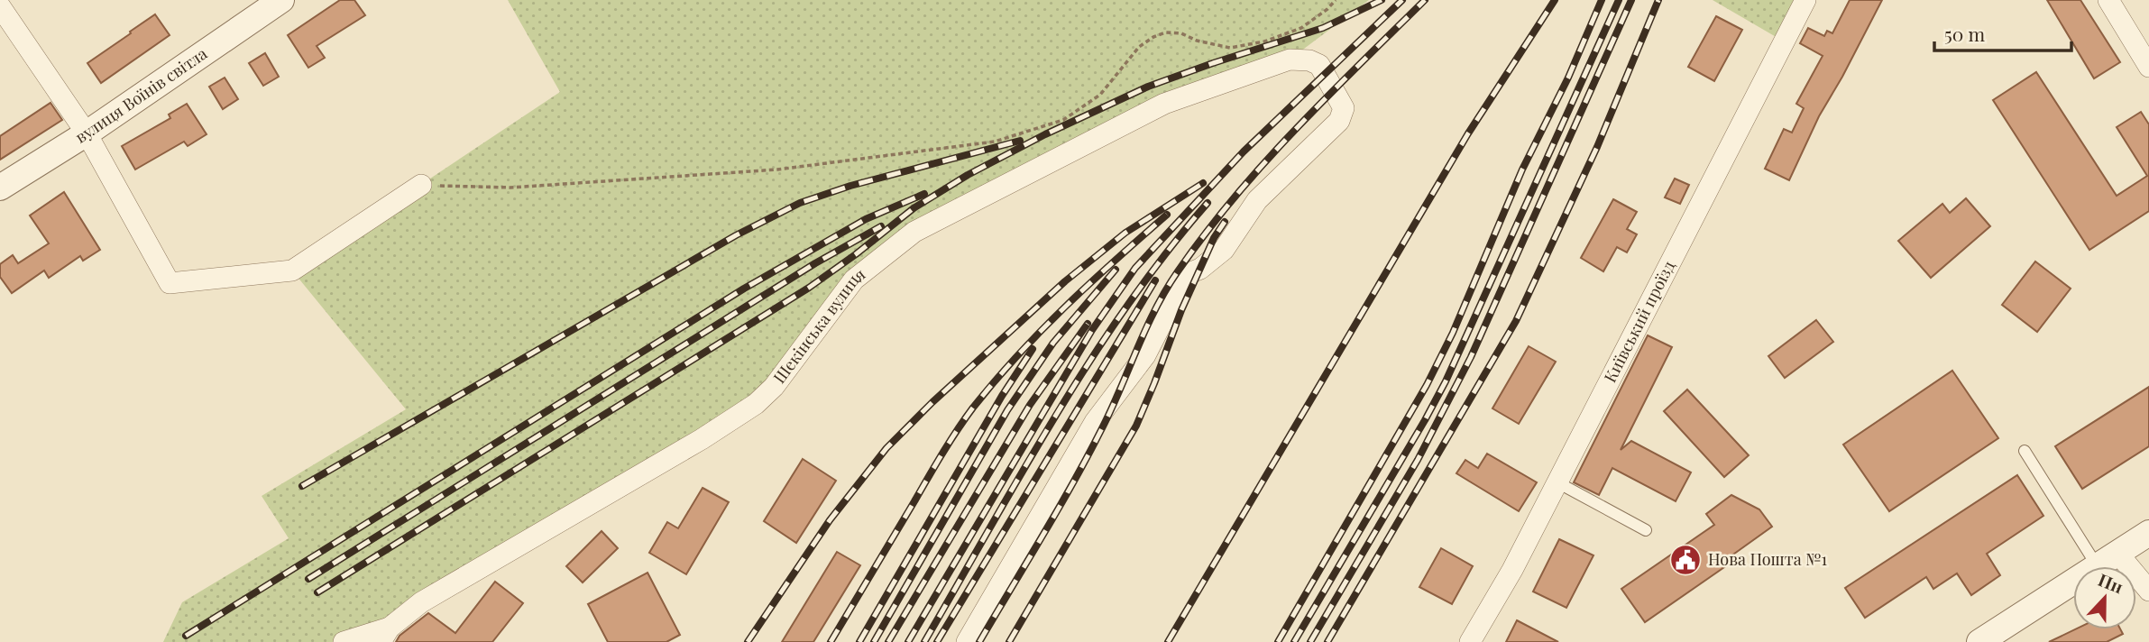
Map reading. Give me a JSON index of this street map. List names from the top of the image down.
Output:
{
  "streets": {
    "street": ["вулиця Воїнів світла", "Київський проїзд", "Шекінська вулиця"]
  },
  "places": {
    "public building": ["Нова Пошта №1"]
  },
  "scale_bar": "50 m",
  "north": "top"
}
